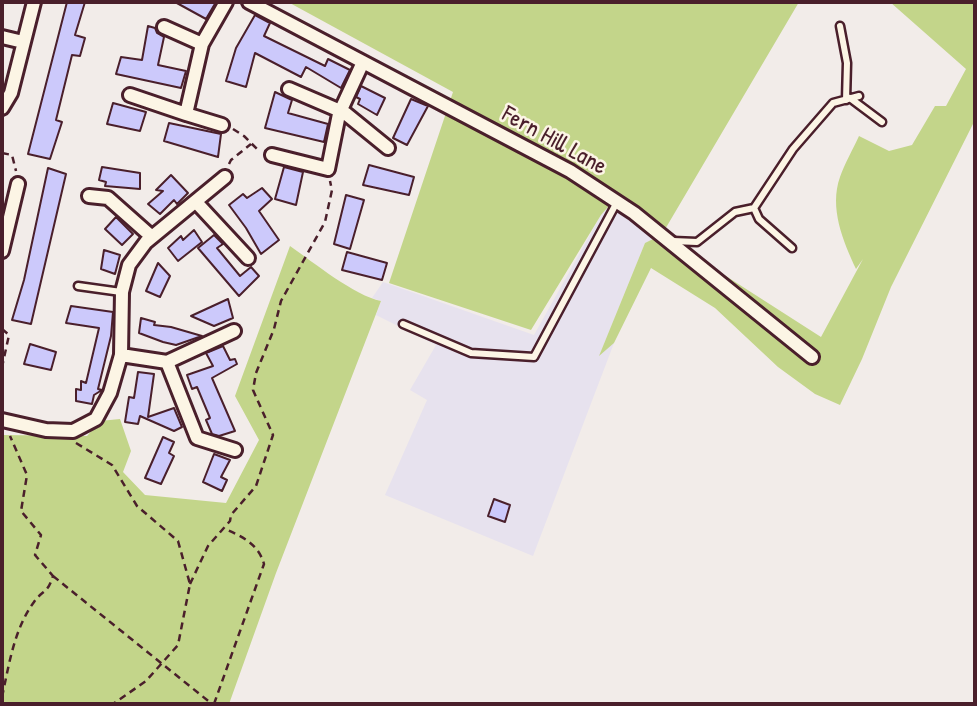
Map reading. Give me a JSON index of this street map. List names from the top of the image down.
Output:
{
  "streets": {
    "street": ["Fern Hill Lane"]
  }
}
